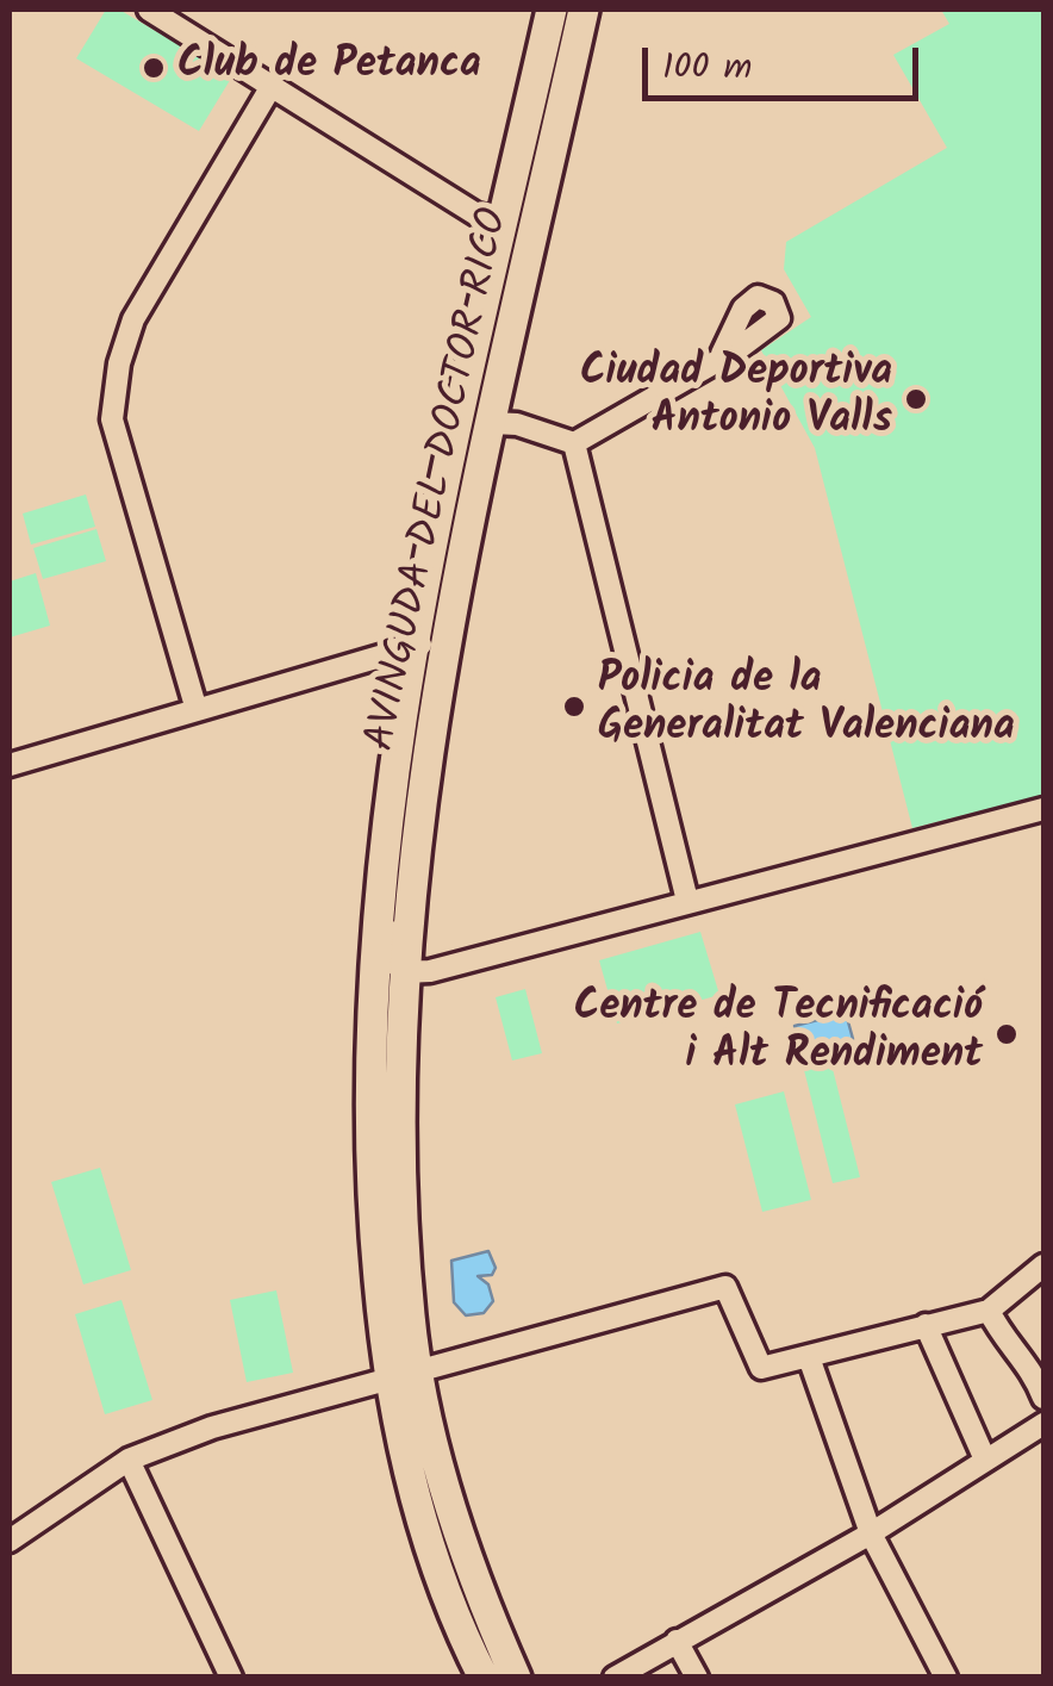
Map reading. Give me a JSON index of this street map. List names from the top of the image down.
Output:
{
  "streets": {
    "street": ["AVINGUDA DEL DOCTOR RICO"]
  },
  "places": [
    "Club de Petanca",
    "Ciudad Deportiva Antonio Valls",
    "Policia de la Generalitat Valenciana",
    "Centre de Tecnificació i Alt Rendiment"
  ],
  "scale_bar": "100 m"
}
